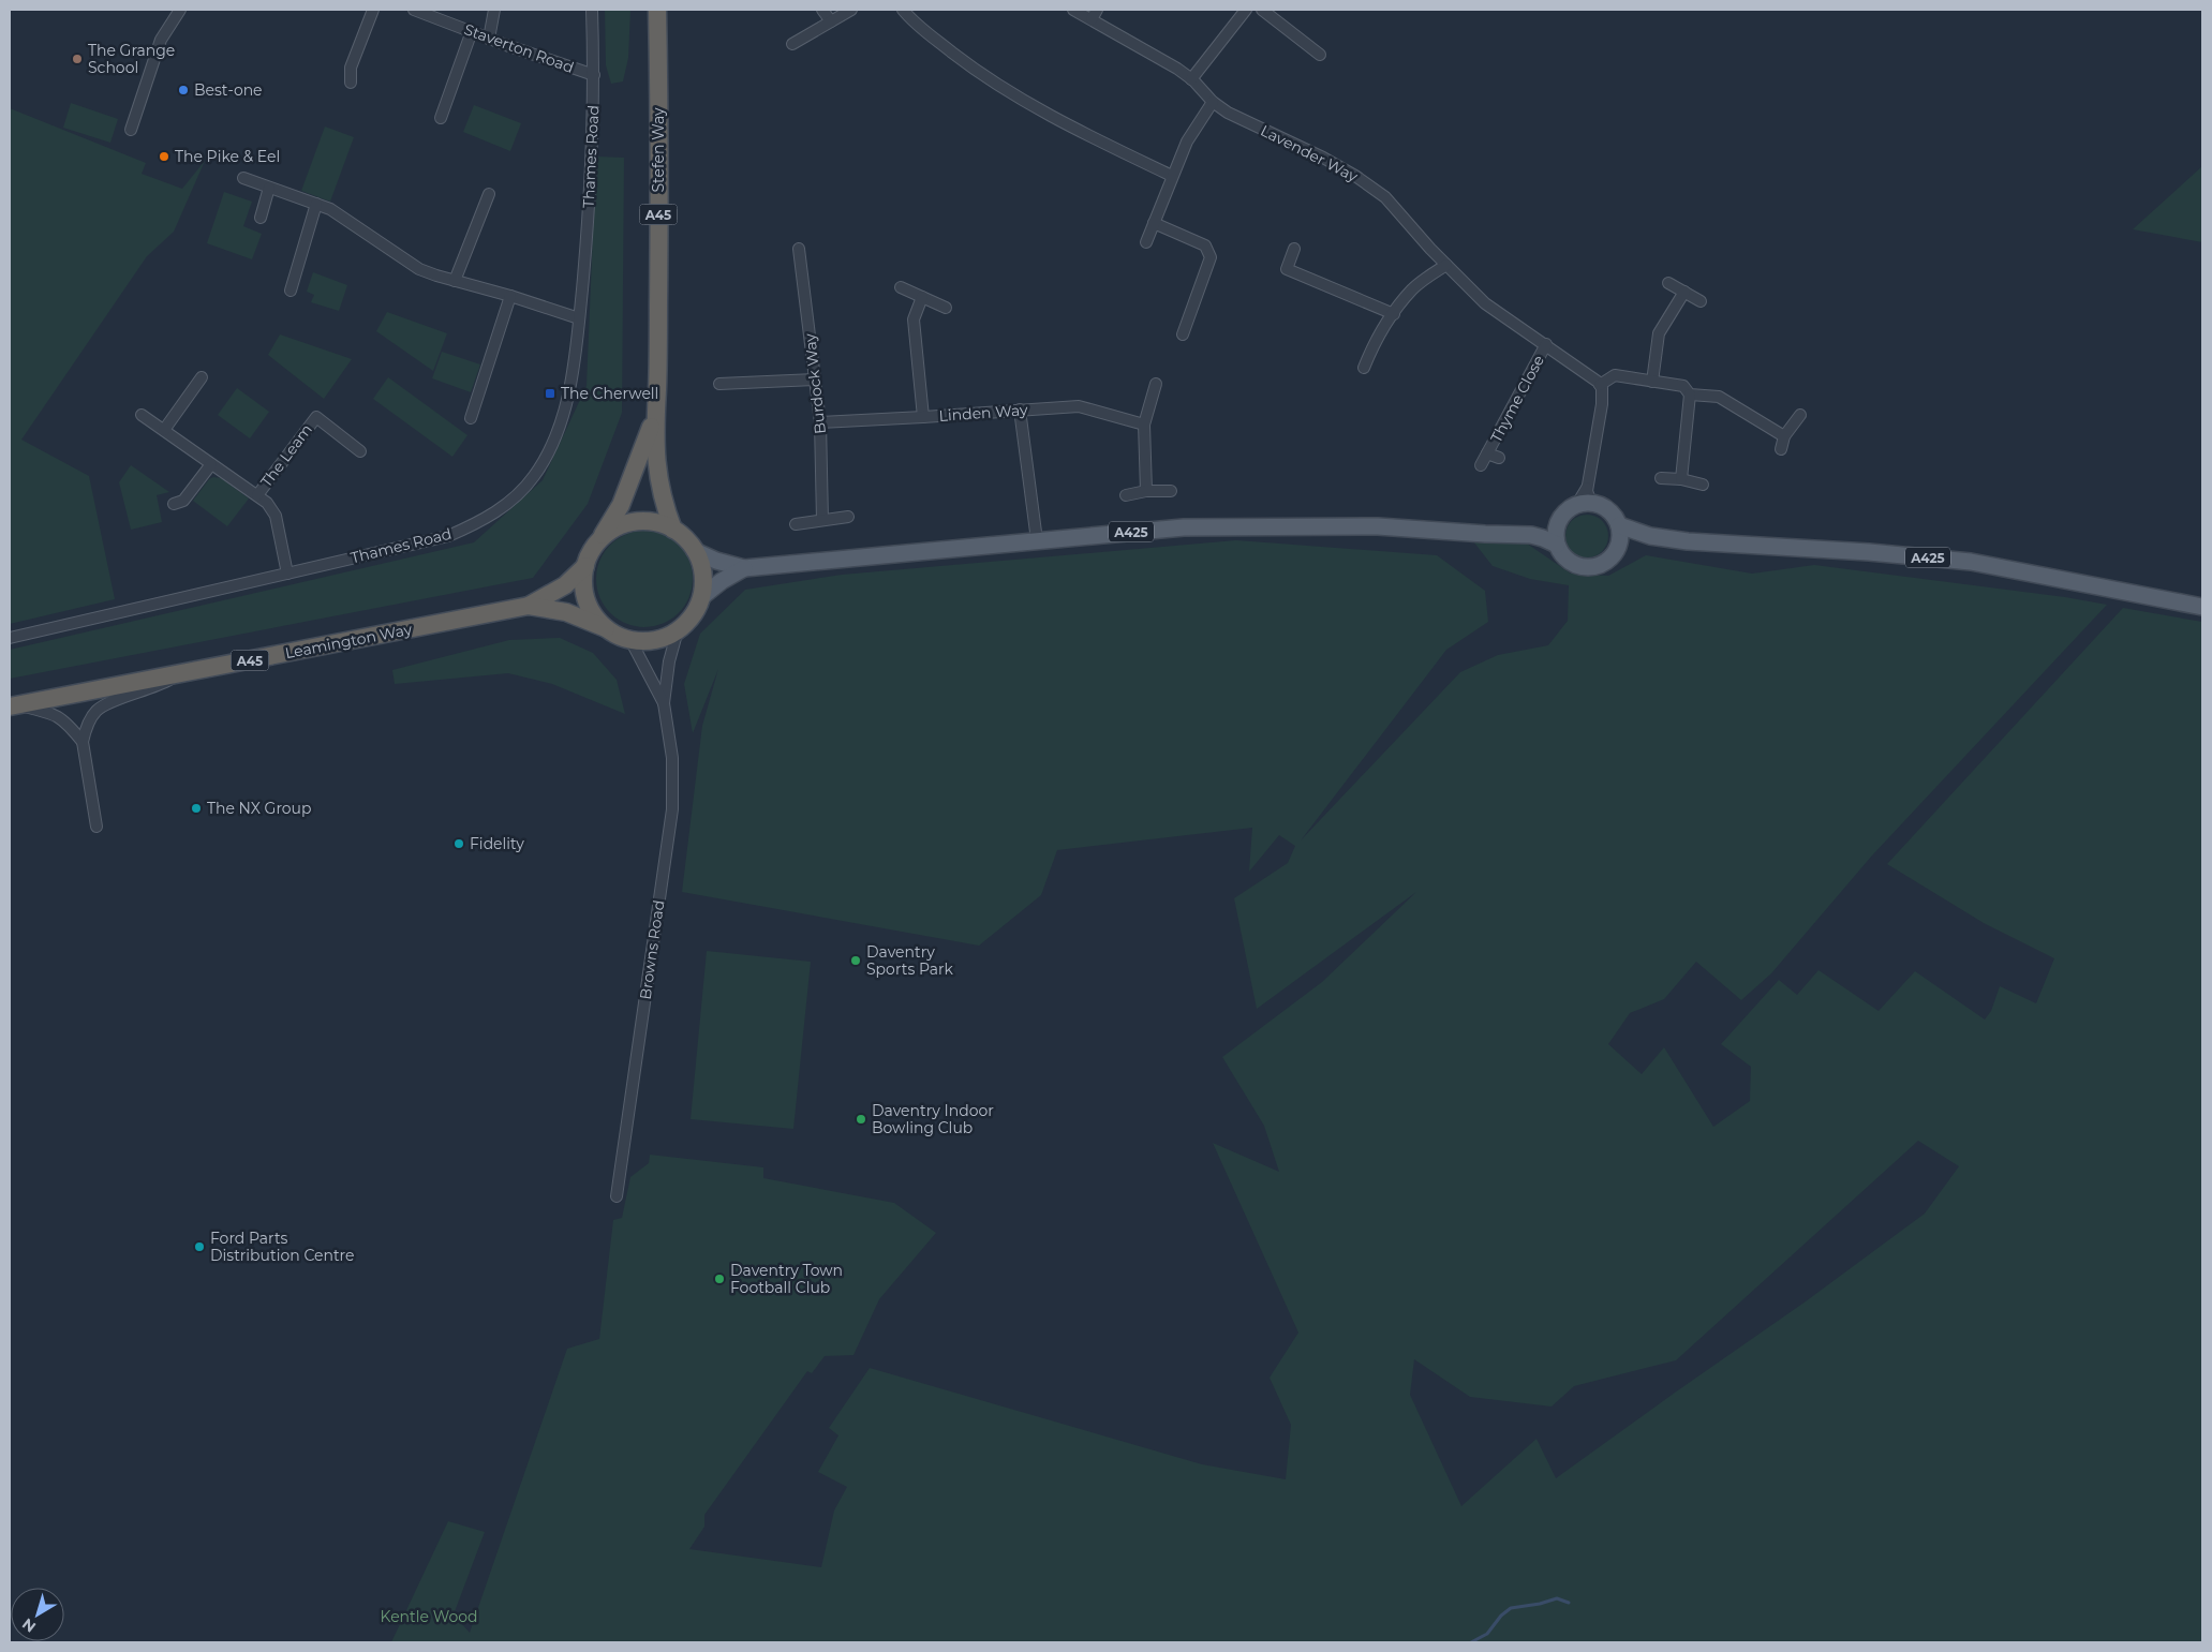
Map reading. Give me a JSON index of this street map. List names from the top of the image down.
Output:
{
  "streets": {
    "highway": ["Stefen Way", "A45", "Leamington Way"],
    "main road": ["A425"],
    "street": [
      "Staverton Road",
      "Lavender Way",
      "Thames Road",
      "Burdock Way",
      "Thyme Close",
      "Linden Way",
      "The Leam",
      "Browns Road"
    ]
  },
  "crossings": [
    ["Staverton Road", "Thames Road"],
    ["Stefen Way", "A45"],
    ["Lavender Way", "Thyme Close"],
    ["A45", "Leamington Way"],
    ["A45", "Browns Road"],
    ["Burdock Way", "Linden Way"],
    ["Leamington Way", "Browns Road"]
  ],
  "parks": ["Kentle Wood"],
  "places": {
    "other": [
      "The Grange School",
      "Best-one",
      "The Pike & Eel",
      "The NX Group",
      "Fidelity",
      "Daventry Sports Park",
      "Daventry Indoor Bowling Club",
      "Ford Parts Distribution Centre",
      "Daventry Town Football Club"
    ],
    "transit": ["The Cherwell"]
  },
  "north": "bottom left"
}
